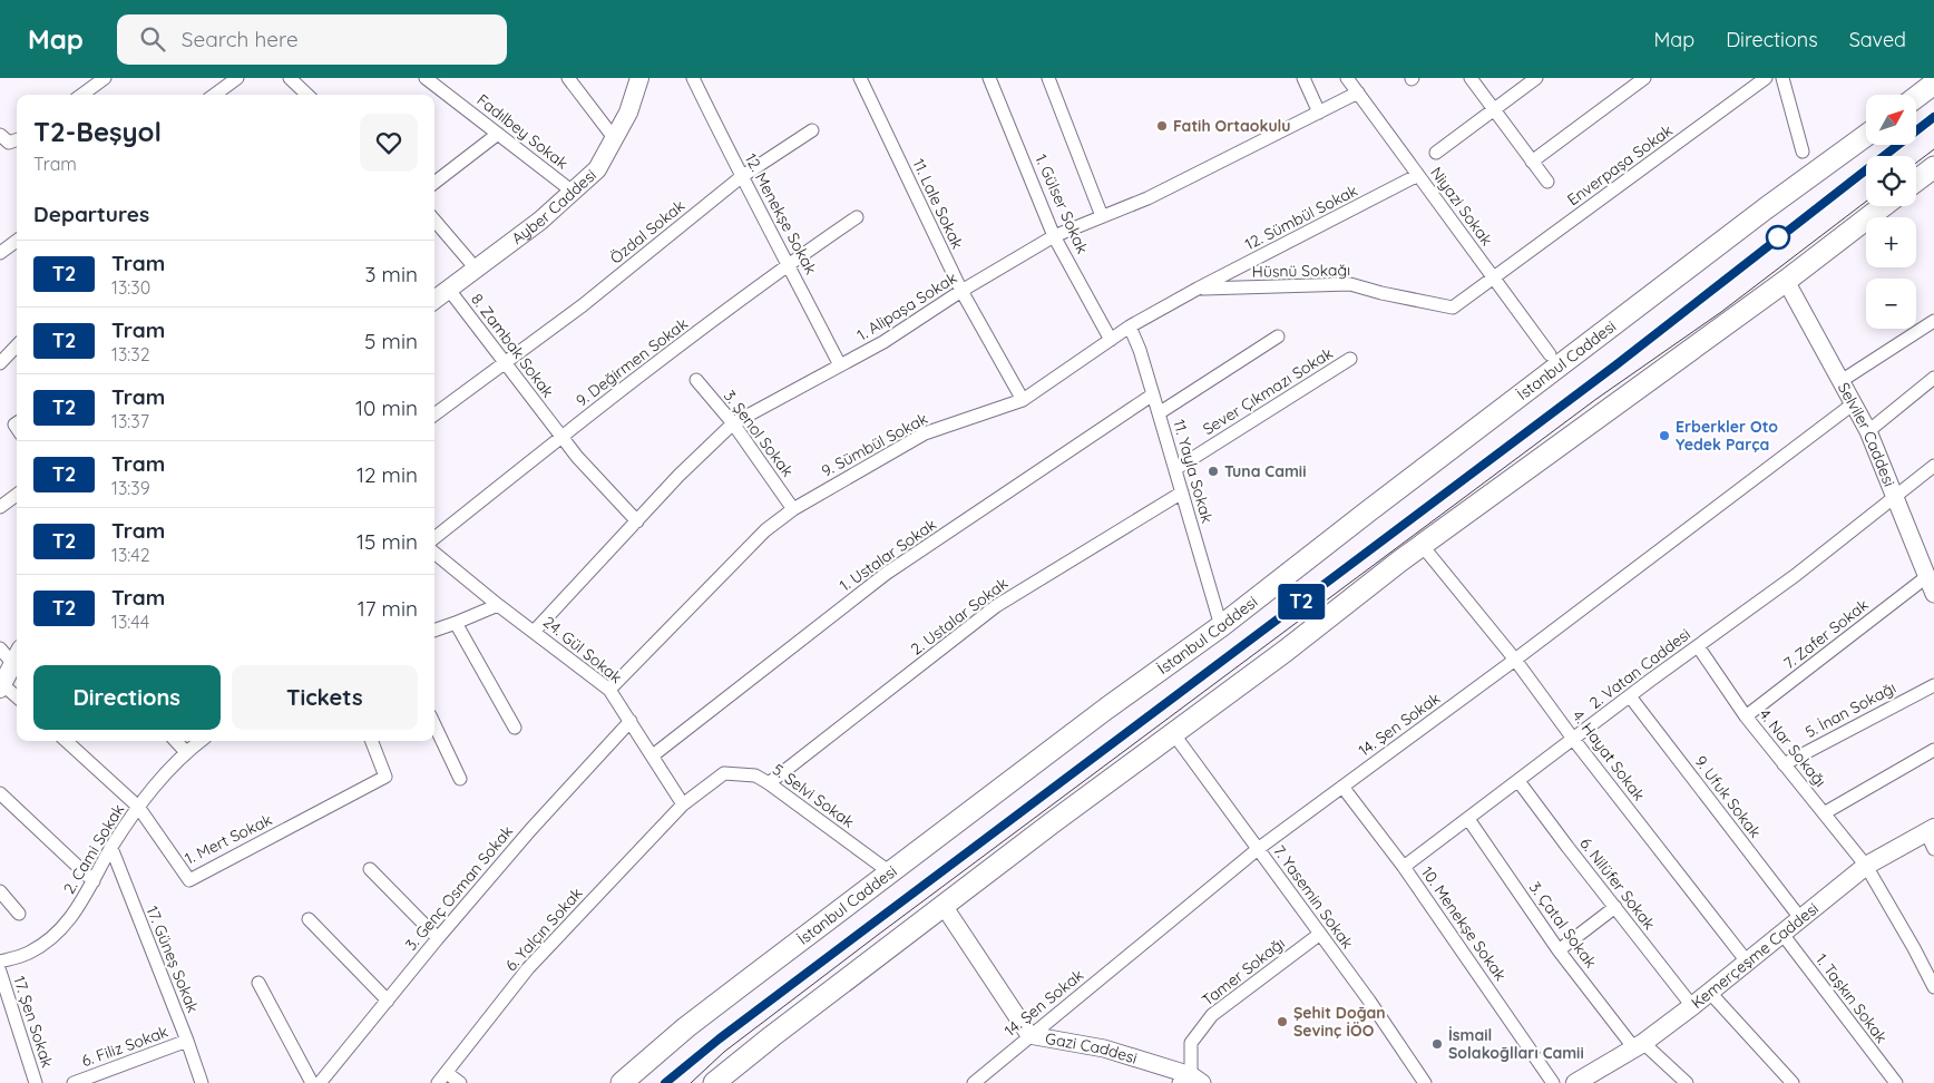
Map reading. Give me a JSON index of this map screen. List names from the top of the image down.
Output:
{
  "streets": {
    "highway": ["İstanbul Caddesi"],
    "main road": ["Ayber Caddesi", "Kemerçeşme Caddesi"],
    "street": [
      "Fadılbey Sokak",
      "Enverpaşa Sokak",
      "11. Lale Sokak",
      "1. Gülser Sokak",
      "Niyazi Sokak",
      "12. Menekşe Sokak",
      "12. Sümbül Sokak",
      "Özdal Sokak",
      "Hüsnü Sokağı",
      "1. Alipaşa Sokak",
      "8. Zambak Sokak",
      "9. Değirmen Sokak",
      "Sever Çıkmazı Sokak",
      "3. Şenol Sokak",
      "Selviler Caddesi",
      "9. Sümbül Sokak",
      "11. Yayla Sokak",
      "1. Ustalar Sokak",
      "2. Ustalar Sokak",
      "7. Zafer Sokak",
      "24. Gül Sokak",
      "2. Vatan Caddesi",
      "5. İnan Sokağı",
      "14. Şen Sokak",
      "4. Nar Sokağı",
      "4. Hayat Sokak",
      "5. Selvi Sokak",
      "9. Ufuk Sokak",
      "1. Mert Sokak",
      "2. Cami Sokak",
      "6. Nilüfer Sokak",
      "3. Genç Osman Sokak",
      "7. Yasemin Sokak",
      "10. Menekşe Sokak",
      "3. Çatal Sokak",
      "6. Yalçın Sokak",
      "17. Güneş Sokak",
      "Tamer Sokağı",
      "1. Taşkın Sokak",
      "17. Şen Sokak",
      "6. Filiz Sokak",
      "Gazi Caddesi"
    ]
  },
  "crossings": [
    ["Fadılbey Sokak", "Ayber Caddesi"],
    ["Enverpaşa Sokak", "Niyazi Sokak"],
    ["Enverpaşa Sokak", "Hüsnü Sokağı"],
    ["11. Lale Sokak", "1. Alipaşa Sokak"],
    ["11. Lale Sokak", "9. Sümbül Sokak"],
    ["1. Gülser Sokak", "1. Alipaşa Sokak"],
    ["1. Gülser Sokak", "9. Sümbül Sokak"],
    ["Ayber Caddesi", "8. Zambak Sokak"],
    ["Niyazi Sokak", "12. Sümbül Sokak"],
    ["Niyazi Sokak", "Hüsnü Sokağı"],
    ["Niyazi Sokak", "1. Alipaşa Sokak"],
    ["12. Menekşe Sokak", "Özdal Sokak"],
    ["12. Menekşe Sokak", "1. Alipaşa Sokak"],
    ["12. Menekşe Sokak", "9. Değirmen Sokak"],
    ["12. Sümbül Sokak", "Hüsnü Sokağı"],
    ["12. Sümbül Sokak", "9. Sümbül Sokak"],
    ["Özdal Sokak", "8. Zambak Sokak"],
    ["Hüsnü Sokağı", "9. Sümbül Sokak"],
    ["1. Alipaşa Sokak", "8. Zambak Sokak"],
    ["1. Alipaşa Sokak", "3. Şenol Sokak"],
    ["1. Alipaşa Sokak", "24. Gül Sokak"],
    ["8. Zambak Sokak", "9. Değirmen Sokak"],
    ["İstanbul Caddesi", "11. Yayla Sokak"],
    ["İstanbul Caddesi", "5. Selvi Sokak"],
    ["Sever Çıkmazı Sokak", "11. Yayla Sokak"],
    ["3. Şenol Sokak", "9. Sümbül Sokak"],
    ["Selviler Caddesi", "7. Zafer Sokak"],
    ["Selviler Caddesi", "2. Vatan Caddesi"],
    ["Selviler Caddesi", "14. Şen Sokak"],
    ["9. Sümbül Sokak", "11. Yayla Sokak"],
    ["9. Sümbül Sokak", "24. Gül Sokak"],
    ["11. Yayla Sokak", "1. Ustalar Sokak"],
    ["11. Yayla Sokak", "2. Ustalar Sokak"],
    ["1. Ustalar Sokak", "24. Gül Sokak"],
    ["2. Ustalar Sokak", "5. Selvi Sokak"],
    ["7. Zafer Sokak", "4. Nar Sokağı"],
    ["24. Gül Sokak", "5. Selvi Sokak"],
    ["24. Gül Sokak", "3. Genç Osman Sokak"],
    ["24. Gül Sokak", "6. Yalçın Sokak"],
    ["2. Vatan Caddesi", "4. Nar Sokağı"],
    ["2. Vatan Caddesi", "4. Hayat Sokak"],
    ["2. Vatan Caddesi", "9. Ufuk Sokak"],
    ["2. Vatan Caddesi", "6. Nilüfer Sokak"],
    ["2. Vatan Caddesi", "10. Menekşe Sokak"],
    ["2. Vatan Caddesi", "3. Çatal Sokak"],
    ["5. İnan Sokağı", "4. Nar Sokağı"],
    ["14. Şen Sokak", "4. Hayat Sokak"],
    ["14. Şen Sokak", "7. Yasemin Sokak"],
    ["14. Şen Sokak", "10. Menekşe Sokak"],
    ["14. Şen Sokak", "Gazi Caddesi"],
    ["4. Nar Sokağı", "Kemerçeşme Caddesi"],
    ["4. Hayat Sokak", "Kemerçeşme Caddesi"],
    ["5. Selvi Sokak", "6. Yalçın Sokak"],
    ["9. Ufuk Sokak", "Kemerçeşme Caddesi"],
    ["1. Mert Sokak", "2. Cami Sokak"],
    ["2. Cami Sokak", "17. Güneş Sokak"],
    ["6. Nilüfer Sokak", "Kemerçeşme Caddesi"],
    ["7. Yasemin Sokak", "Tamer Sokağı"],
    ["3. Çatal Sokak", "Kemerçeşme Caddesi"],
    ["Kemerçeşme Caddesi", "1. Taşkın Sokak"],
    ["17. Güneş Sokak", "6. Filiz Sokak"],
    ["Tamer Sokağı", "Gazi Caddesi"]
  ],
  "places": [
    "Fatih Ortaokulu",
    "Erberkler Oto Yedek Parça",
    "Tuna Camii",
    "Şehit Doğan Sevinç İÖO",
    "İsmail Solakoğlları Camii"
  ],
  "lines": ["tram line T2"],
  "north": "top right",
  "page": {
    "header": "Map",
    "search": "Search here",
    "nav": ["Map", "Directions", "Saved"],
    "on_map": "T2",
    "map_buttons": ["+", "−"],
    "heading": [
      ["T2-Beşyol", "Tram"],
      "Departures"
    ],
    "list": [
      {
        "mark": "T2",
        "name": "Tram",
        "note": "13:30",
        "value": "3 min"
      },
      {
        "mark": "T2",
        "name": "Tram",
        "note": "13:32",
        "value": "5 min"
      },
      {
        "mark": "T2",
        "name": "Tram",
        "note": "13:37",
        "value": "10 min"
      },
      {
        "mark": "T2",
        "name": "Tram",
        "note": "13:39",
        "value": "12 min"
      },
      {
        "mark": "T2",
        "name": "Tram",
        "note": "13:42",
        "value": "15 min"
      },
      {
        "mark": "T2",
        "name": "Tram",
        "note": "13:44",
        "value": "17 min"
      }
    ],
    "buttons": ["Directions", "Tickets"]
  }
}
